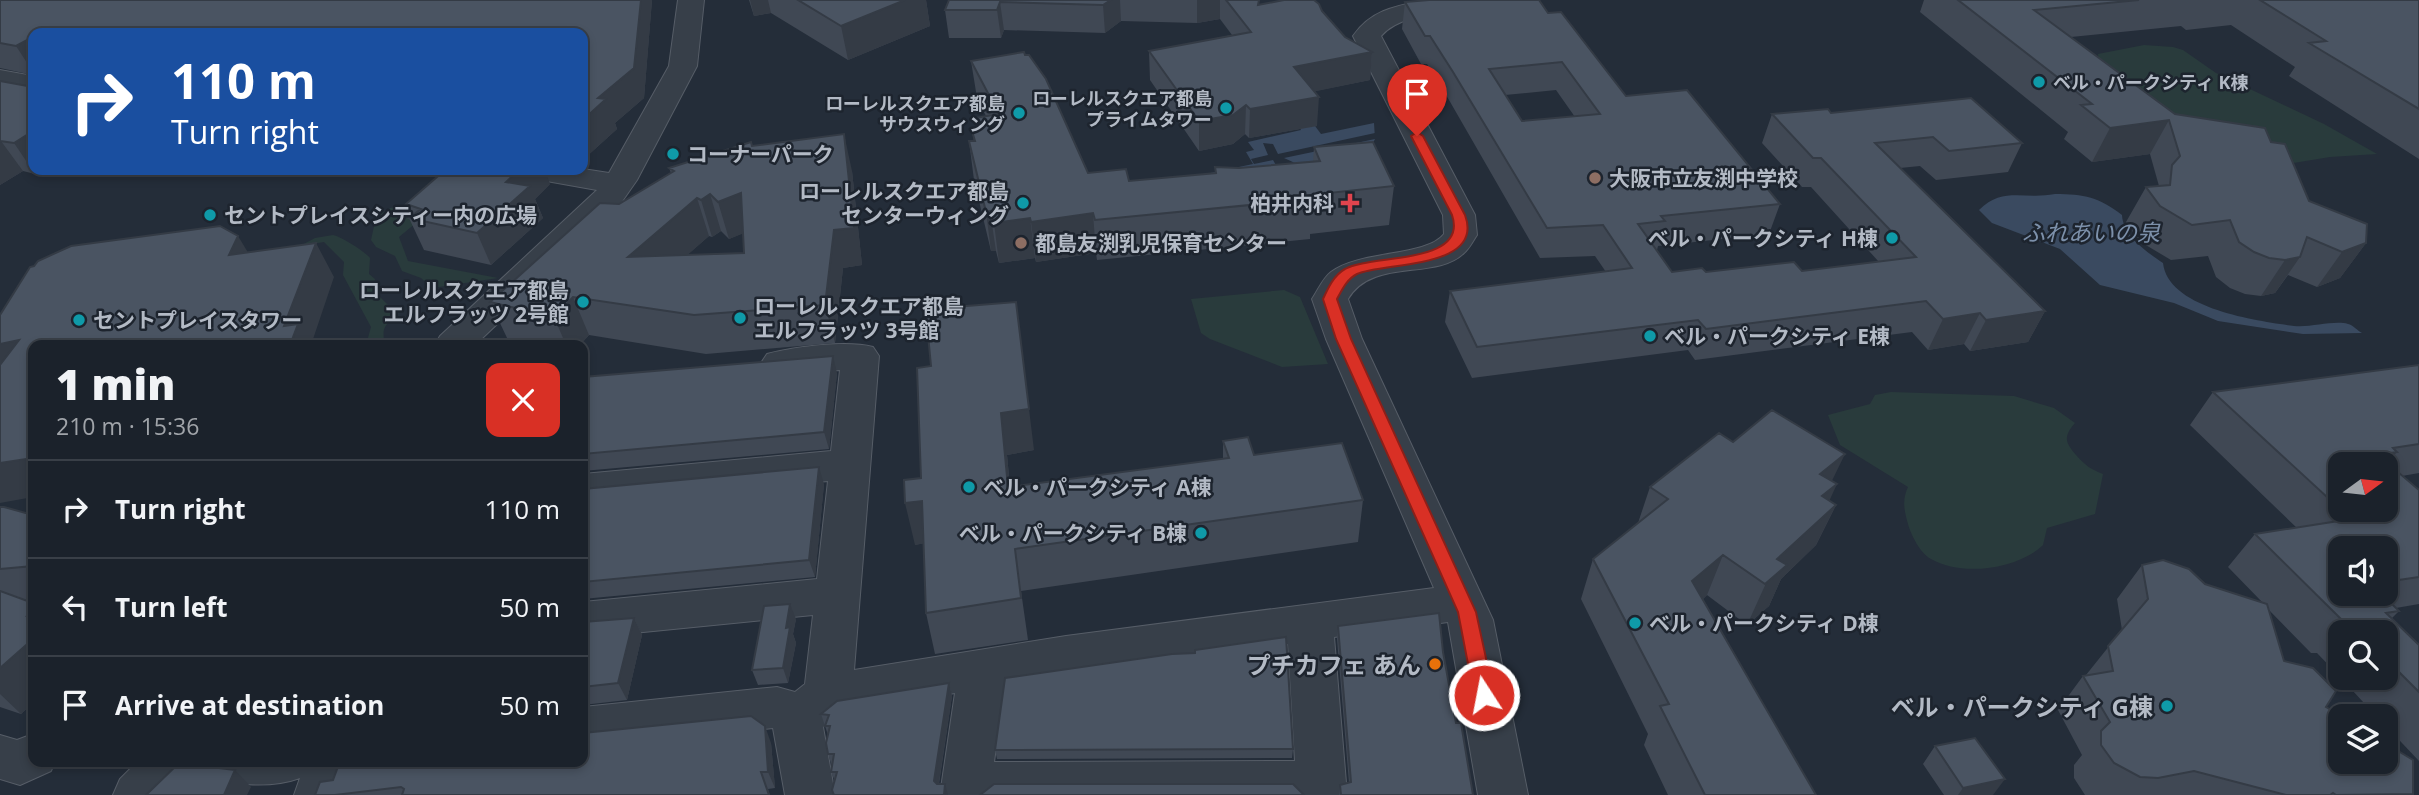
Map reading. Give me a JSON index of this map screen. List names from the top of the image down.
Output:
{
  "water": ["ふれあいの泉"],
  "places": {
    "other": [
      "ベル・パークシティ K棟",
      "ローレルスクエア都島 プライムタワー",
      "ローレルスクエア都島 サウスウィング",
      "コーナーパーク",
      "大阪市立友渕中学校",
      "ローレルスクエア都島 センターウィング",
      "セントプレイスシティー内の広場",
      "ベル・パークシティ H棟",
      "都島友渕乳児保育センター",
      "ローレルスクエア都島 エルフラッツ 2号館",
      "ローレルスクエア都島 エルフラッツ 3号館",
      "セントプレイスタワー",
      "ベル・パークシティ E棟",
      "ベル・パークシティ A棟",
      "ベル・パークシティ B棟",
      "ベル・パークシティ D棟",
      "プチカフェ あん",
      "ベル・パークシティ G棟"
    ],
    "health": ["柏井内科"]
  },
  "north": "right",
  "page": {
    "turn": ["110 m", "Turn right"],
    "heading": ["1 min", "210 m · 15:36"],
    "list": [
      {
        "name": "Turn right",
        "value": "110 m"
      },
      {
        "name": "Turn left",
        "value": "50 m"
      },
      {
        "name": "Arrive at destination",
        "value": "50 m"
      }
    ]
  }
}
